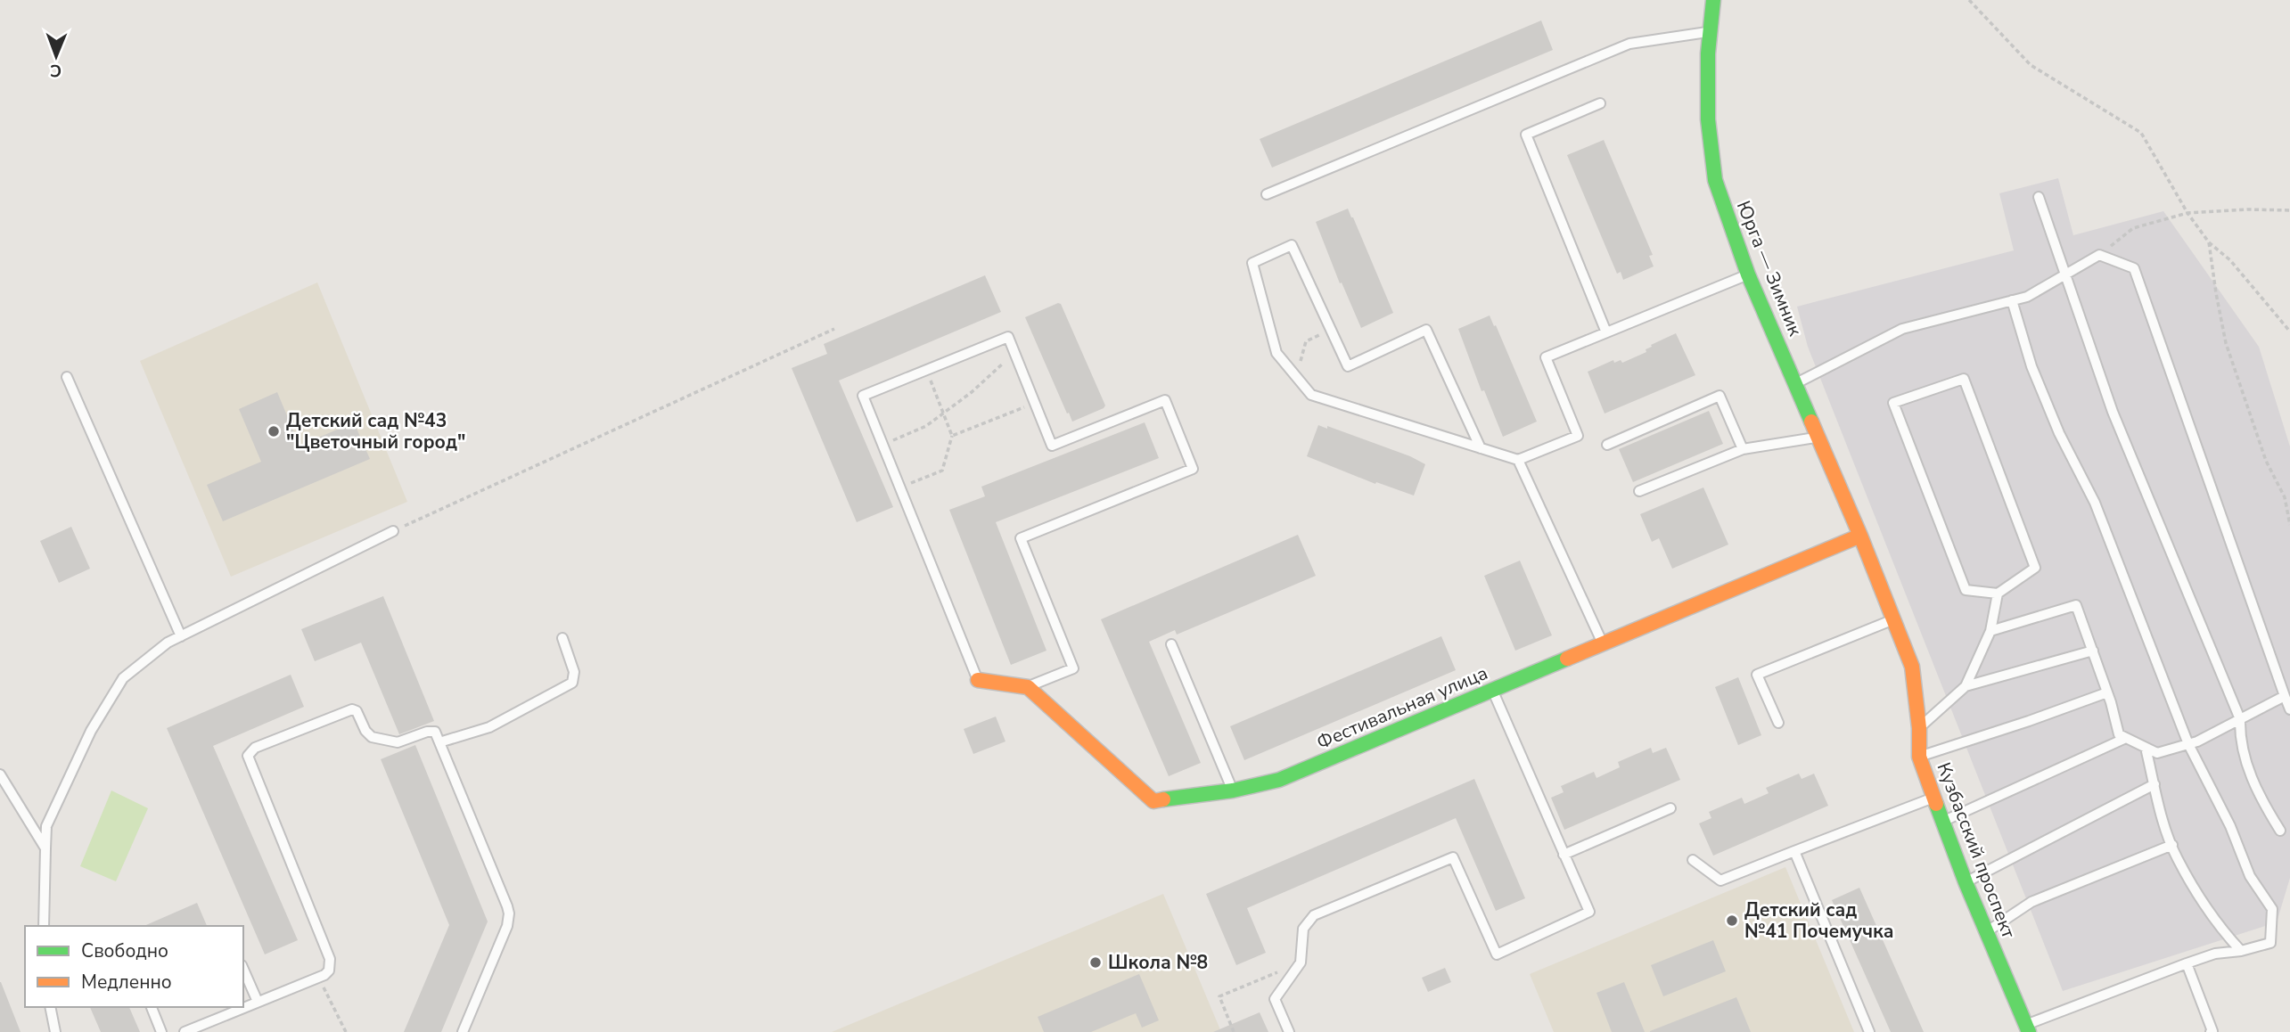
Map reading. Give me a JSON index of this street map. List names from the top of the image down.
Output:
{
  "streets": {
    "street": ["Юрга — Зимник", "Фестивальная улица", "Кузбасский проспект"]
  },
  "crossings": [
    ["Юрга — Зимник", "Фестивальная улица"],
    ["Юрга — Зимник", "Кузбасский проспект"],
    ["Фестивальная улица", "Кузбасский проспект"]
  ],
  "places": ["Детский сад №43 \"Цветочный город\"", "Детский сад №41 Почемучка", "Школа №8"],
  "legend": ["Свободно", "Медленно"],
  "north": "bottom"
}
